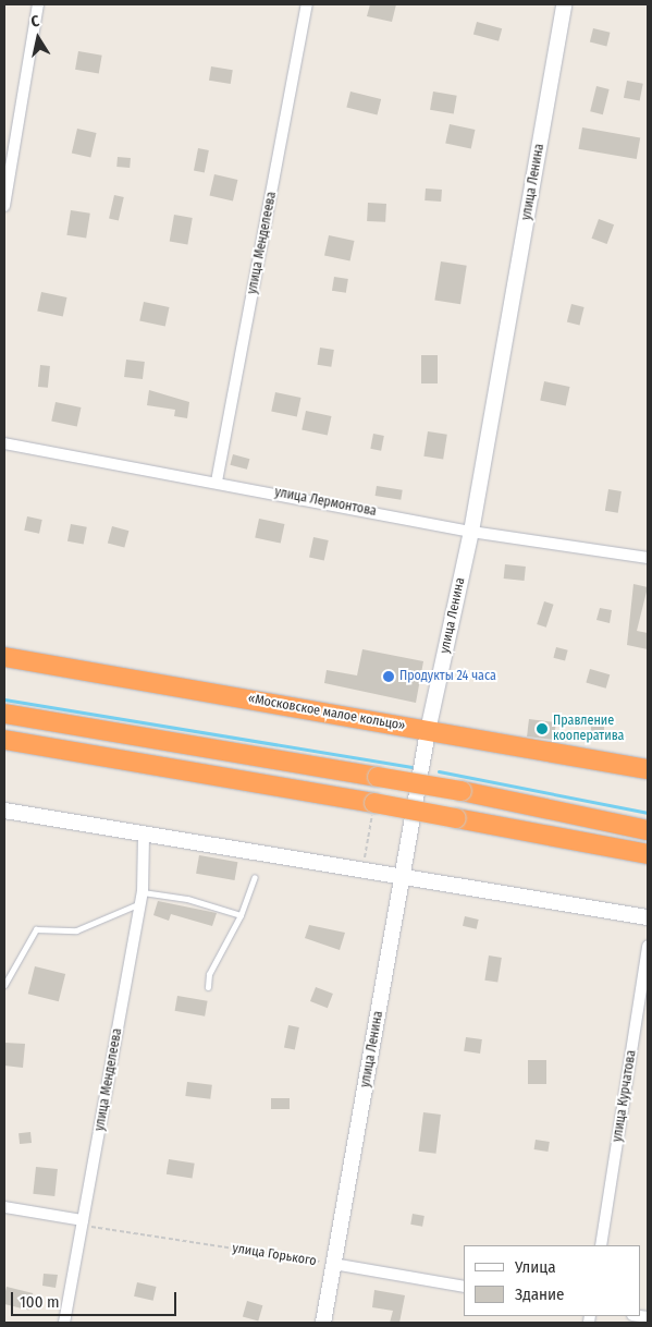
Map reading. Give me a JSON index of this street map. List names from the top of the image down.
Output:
{
  "streets": {
    "highway": ["«Московское малое кольцо»"],
    "street": [
      "улица Ленина",
      "улица Менделеева",
      "улица Лермонтова",
      "улица Курчатова",
      "улица Горького"
    ]
  },
  "crossings": [
    ["улица Ленина", "улица Лермонтова"],
    ["улица Ленина", "«Московское малое кольцо»"],
    ["улица Ленина", "улица Горького"],
    ["улица Менделеева", "улица Лермонтова"],
    ["улица Менделеева", "улица Горького"]
  ],
  "places": ["Продукты 24 часа", "Правление кооператива"],
  "legend": ["Улица", "Здание"],
  "scale_bar": "100 m",
  "north": "top"
}
